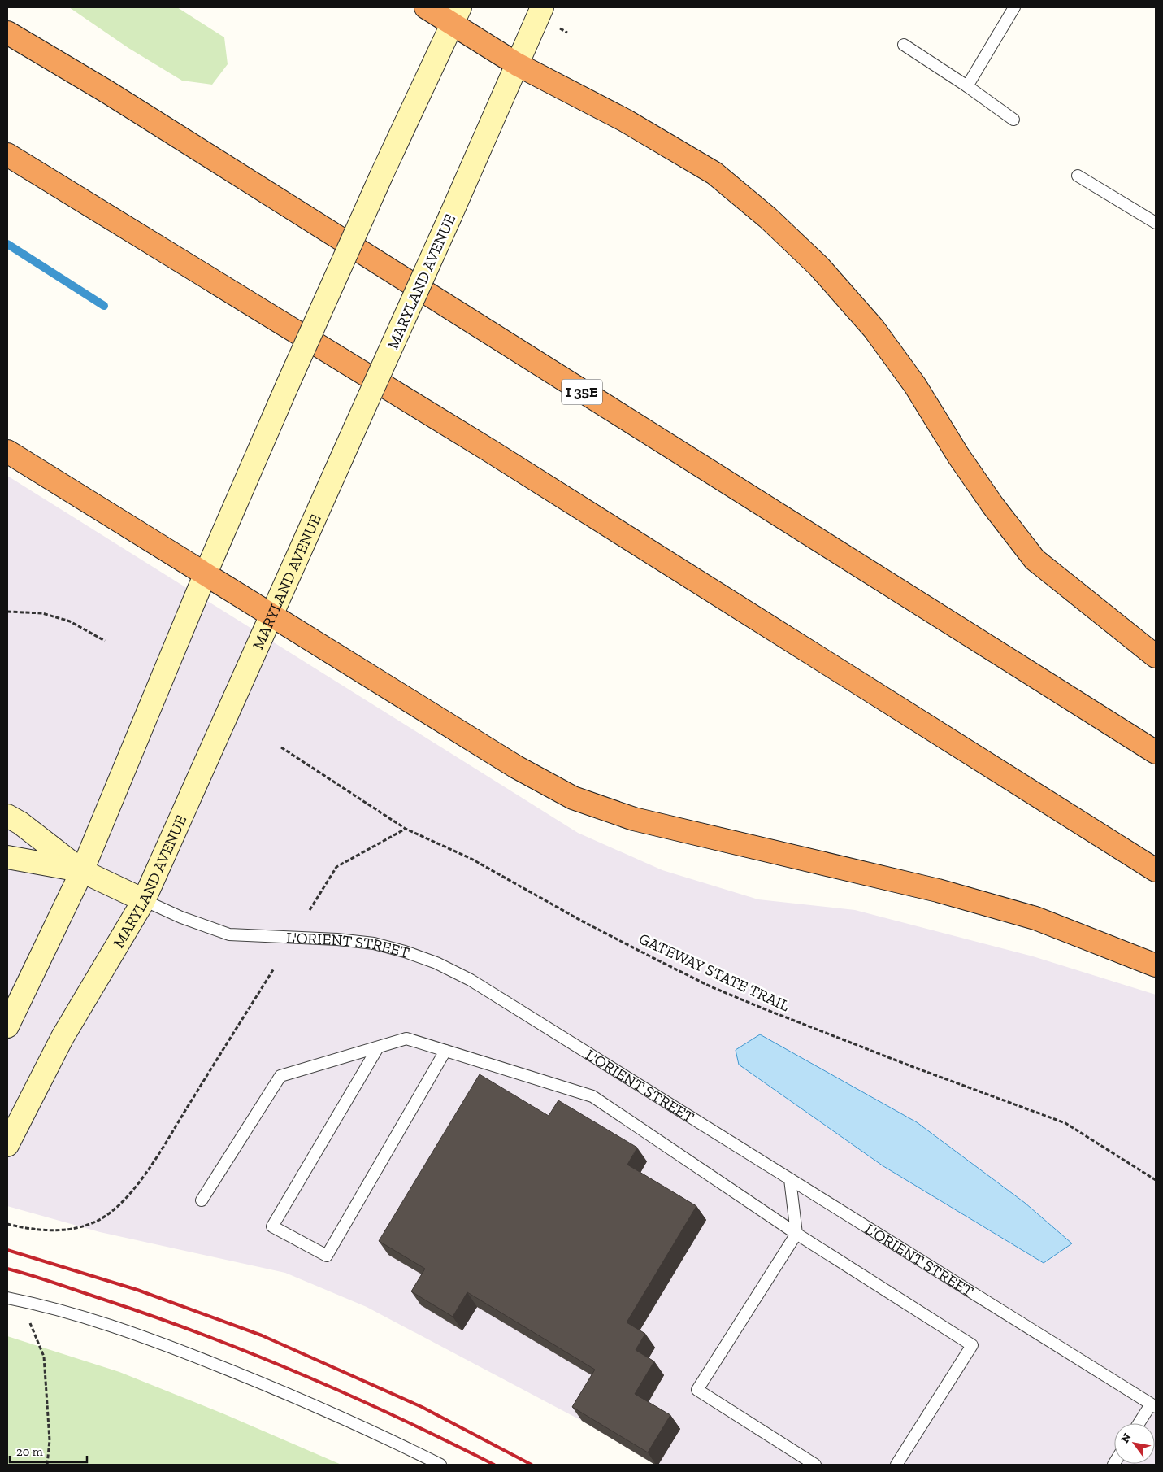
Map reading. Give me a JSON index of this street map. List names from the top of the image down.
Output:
{
  "streets": {
    "highway": ["I 35E"],
    "main road": ["MARYLAND AVENUE", "L'ORIENT STREET"],
    "path": ["GATEWAY STATE TRAIL"]
  },
  "crossings": [
    ["MARYLAND AVENUE", "L'ORIENT STREET"]
  ],
  "scale_bar": "20 m",
  "north": "top left"
}
